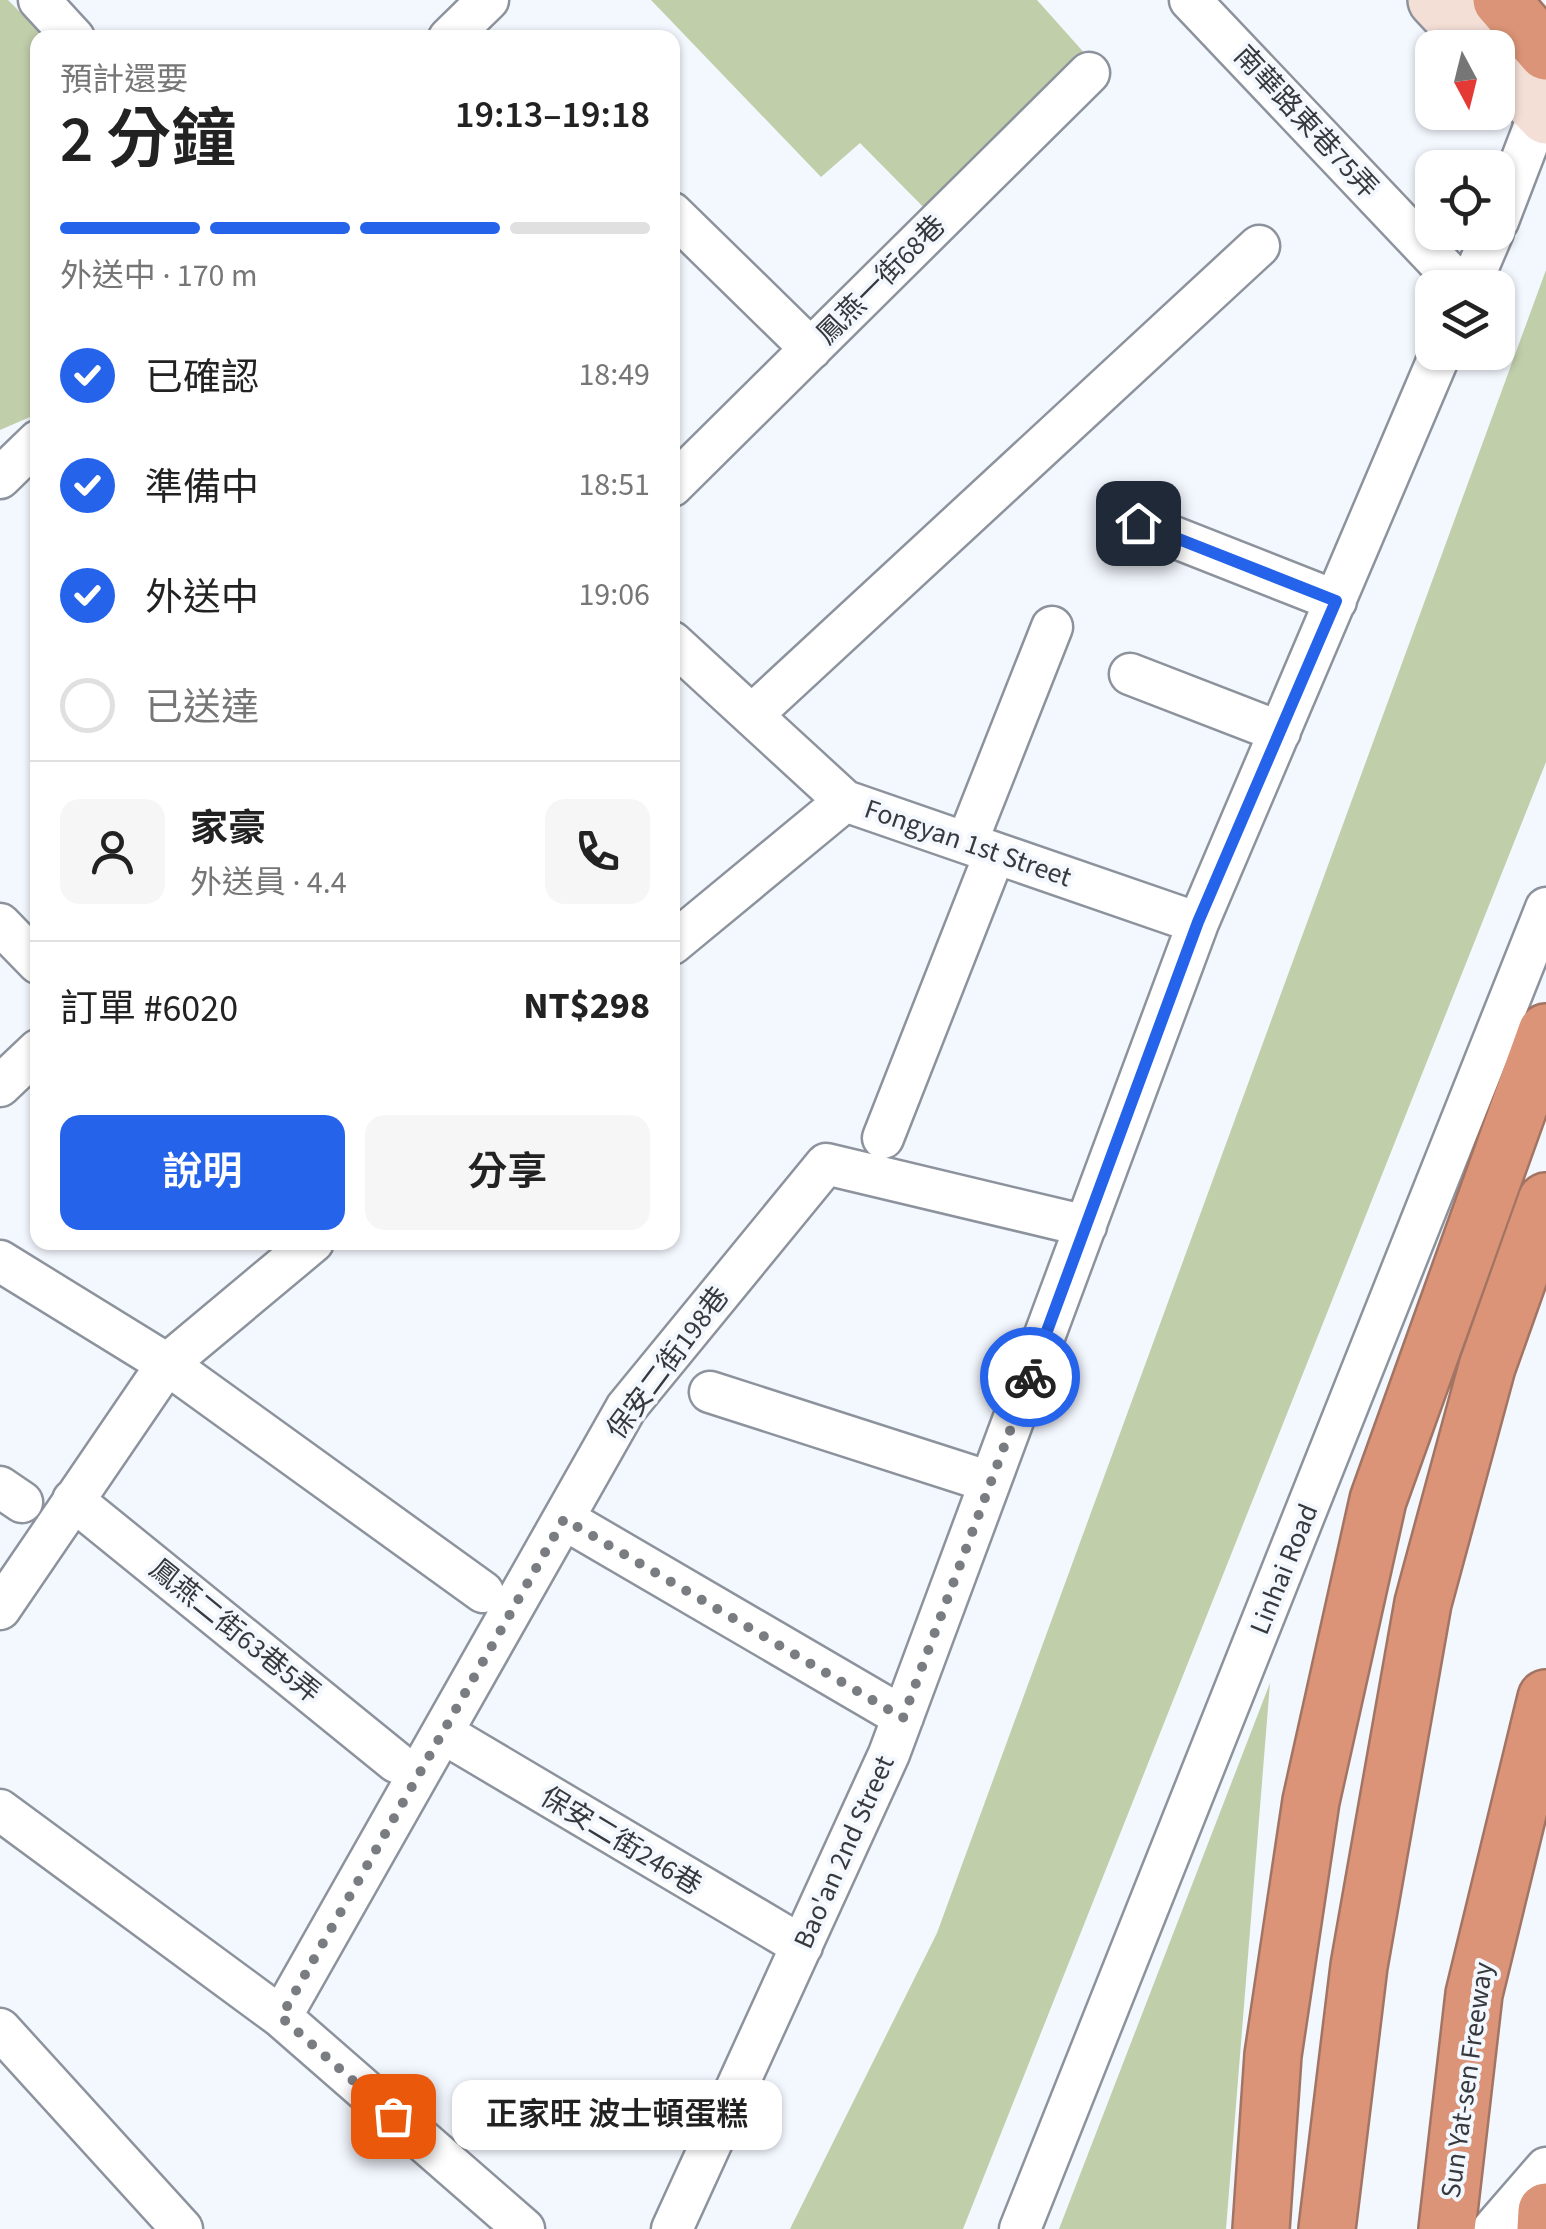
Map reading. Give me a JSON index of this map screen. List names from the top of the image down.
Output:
{
  "streets": {
    "highway": ["Sun Yat-sen Freeway"],
    "street": [
      "南華路東巷75弄",
      "鳳燕一街68巷",
      "Fongyan 1st Street",
      "保安二街198巷",
      "Linhai Road",
      "鳳燕二街63巷5弄",
      "保安二街246巷",
      "Bao'an 2nd Street"
    ]
  },
  "crossings": [
    ["Fongyan 1st Street", "Bao'an 2nd Street"],
    ["保安二街198巷", "保安二街246巷"],
    ["保安二街198巷", "Bao'an 2nd Street"],
    ["保安二街246巷", "Bao'an 2nd Street"]
  ],
  "places": ["正家旺 波士頓蛋糕"],
  "north": "bottom",
  "page": {
    "heading": ["2 分鐘", "預計還要", "19:13–19:18"],
    "panel": [
      "家豪",
      "外送員 · 4.4",
      "訂單 #6020",
      "NT$298"
    ],
    "bar": "外送中 · 170 m",
    "list": [
      ["已確認", "18:49"],
      ["準備中", "18:51"],
      ["外送中", "19:06"],
      "已送達"
    ],
    "buttons": ["說明", "分享"],
    "bubble": "正家旺 波士頓蛋糕"
  }
}
